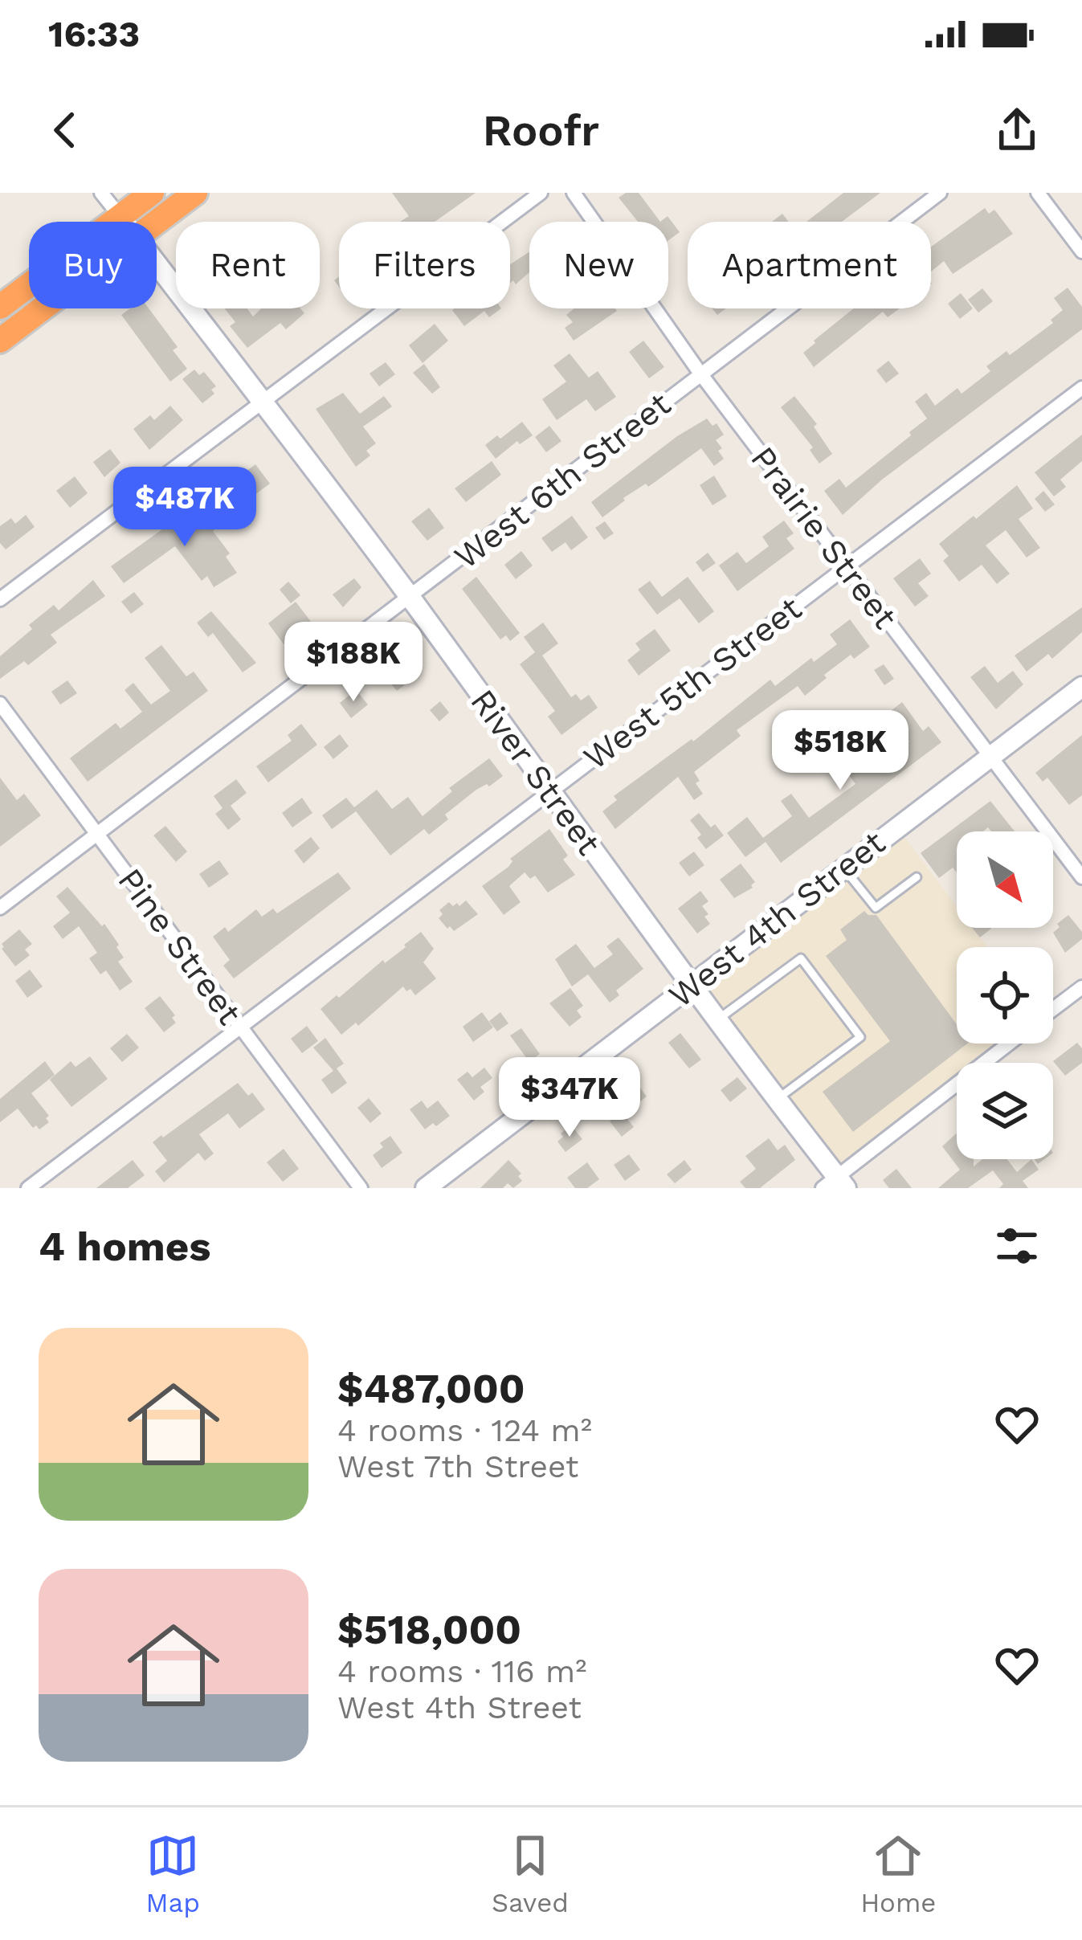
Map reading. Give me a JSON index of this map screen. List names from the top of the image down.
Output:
{
  "streets": {
    "street": [
      "West 6th Street",
      "Prairie Street",
      "West 5th Street",
      "River Street",
      "West 4th Street",
      "Pine Street"
    ]
  },
  "crossings": [
    ["West 6th Street", "Prairie Street"],
    ["West 6th Street", "River Street"],
    ["West 6th Street", "Pine Street"],
    ["Prairie Street", "West 5th Street"],
    ["Prairie Street", "West 4th Street"],
    ["West 5th Street", "River Street"],
    ["West 5th Street", "Pine Street"],
    ["River Street", "West 4th Street"]
  ],
  "north": "bottom right",
  "page": {
    "status": "16:33",
    "header": "Roofr",
    "chip": [
      "Buy",
      "Rent",
      "Filters",
      "New",
      "Apartment"
    ],
    "price": [
      "$487K",
      "$188K",
      "$518K",
      "$347K"
    ],
    "heading": "4 homes",
    "list": [
      {
        "name": "$487,000",
        "note": "4 rooms · 124 m² · West 7th Street"
      },
      {
        "name": "$518,000",
        "note": "4 rooms · 116 m² · West 4th Street"
      }
    ],
    "tabs": ["Map", "Saved", "Home"]
  }
}
